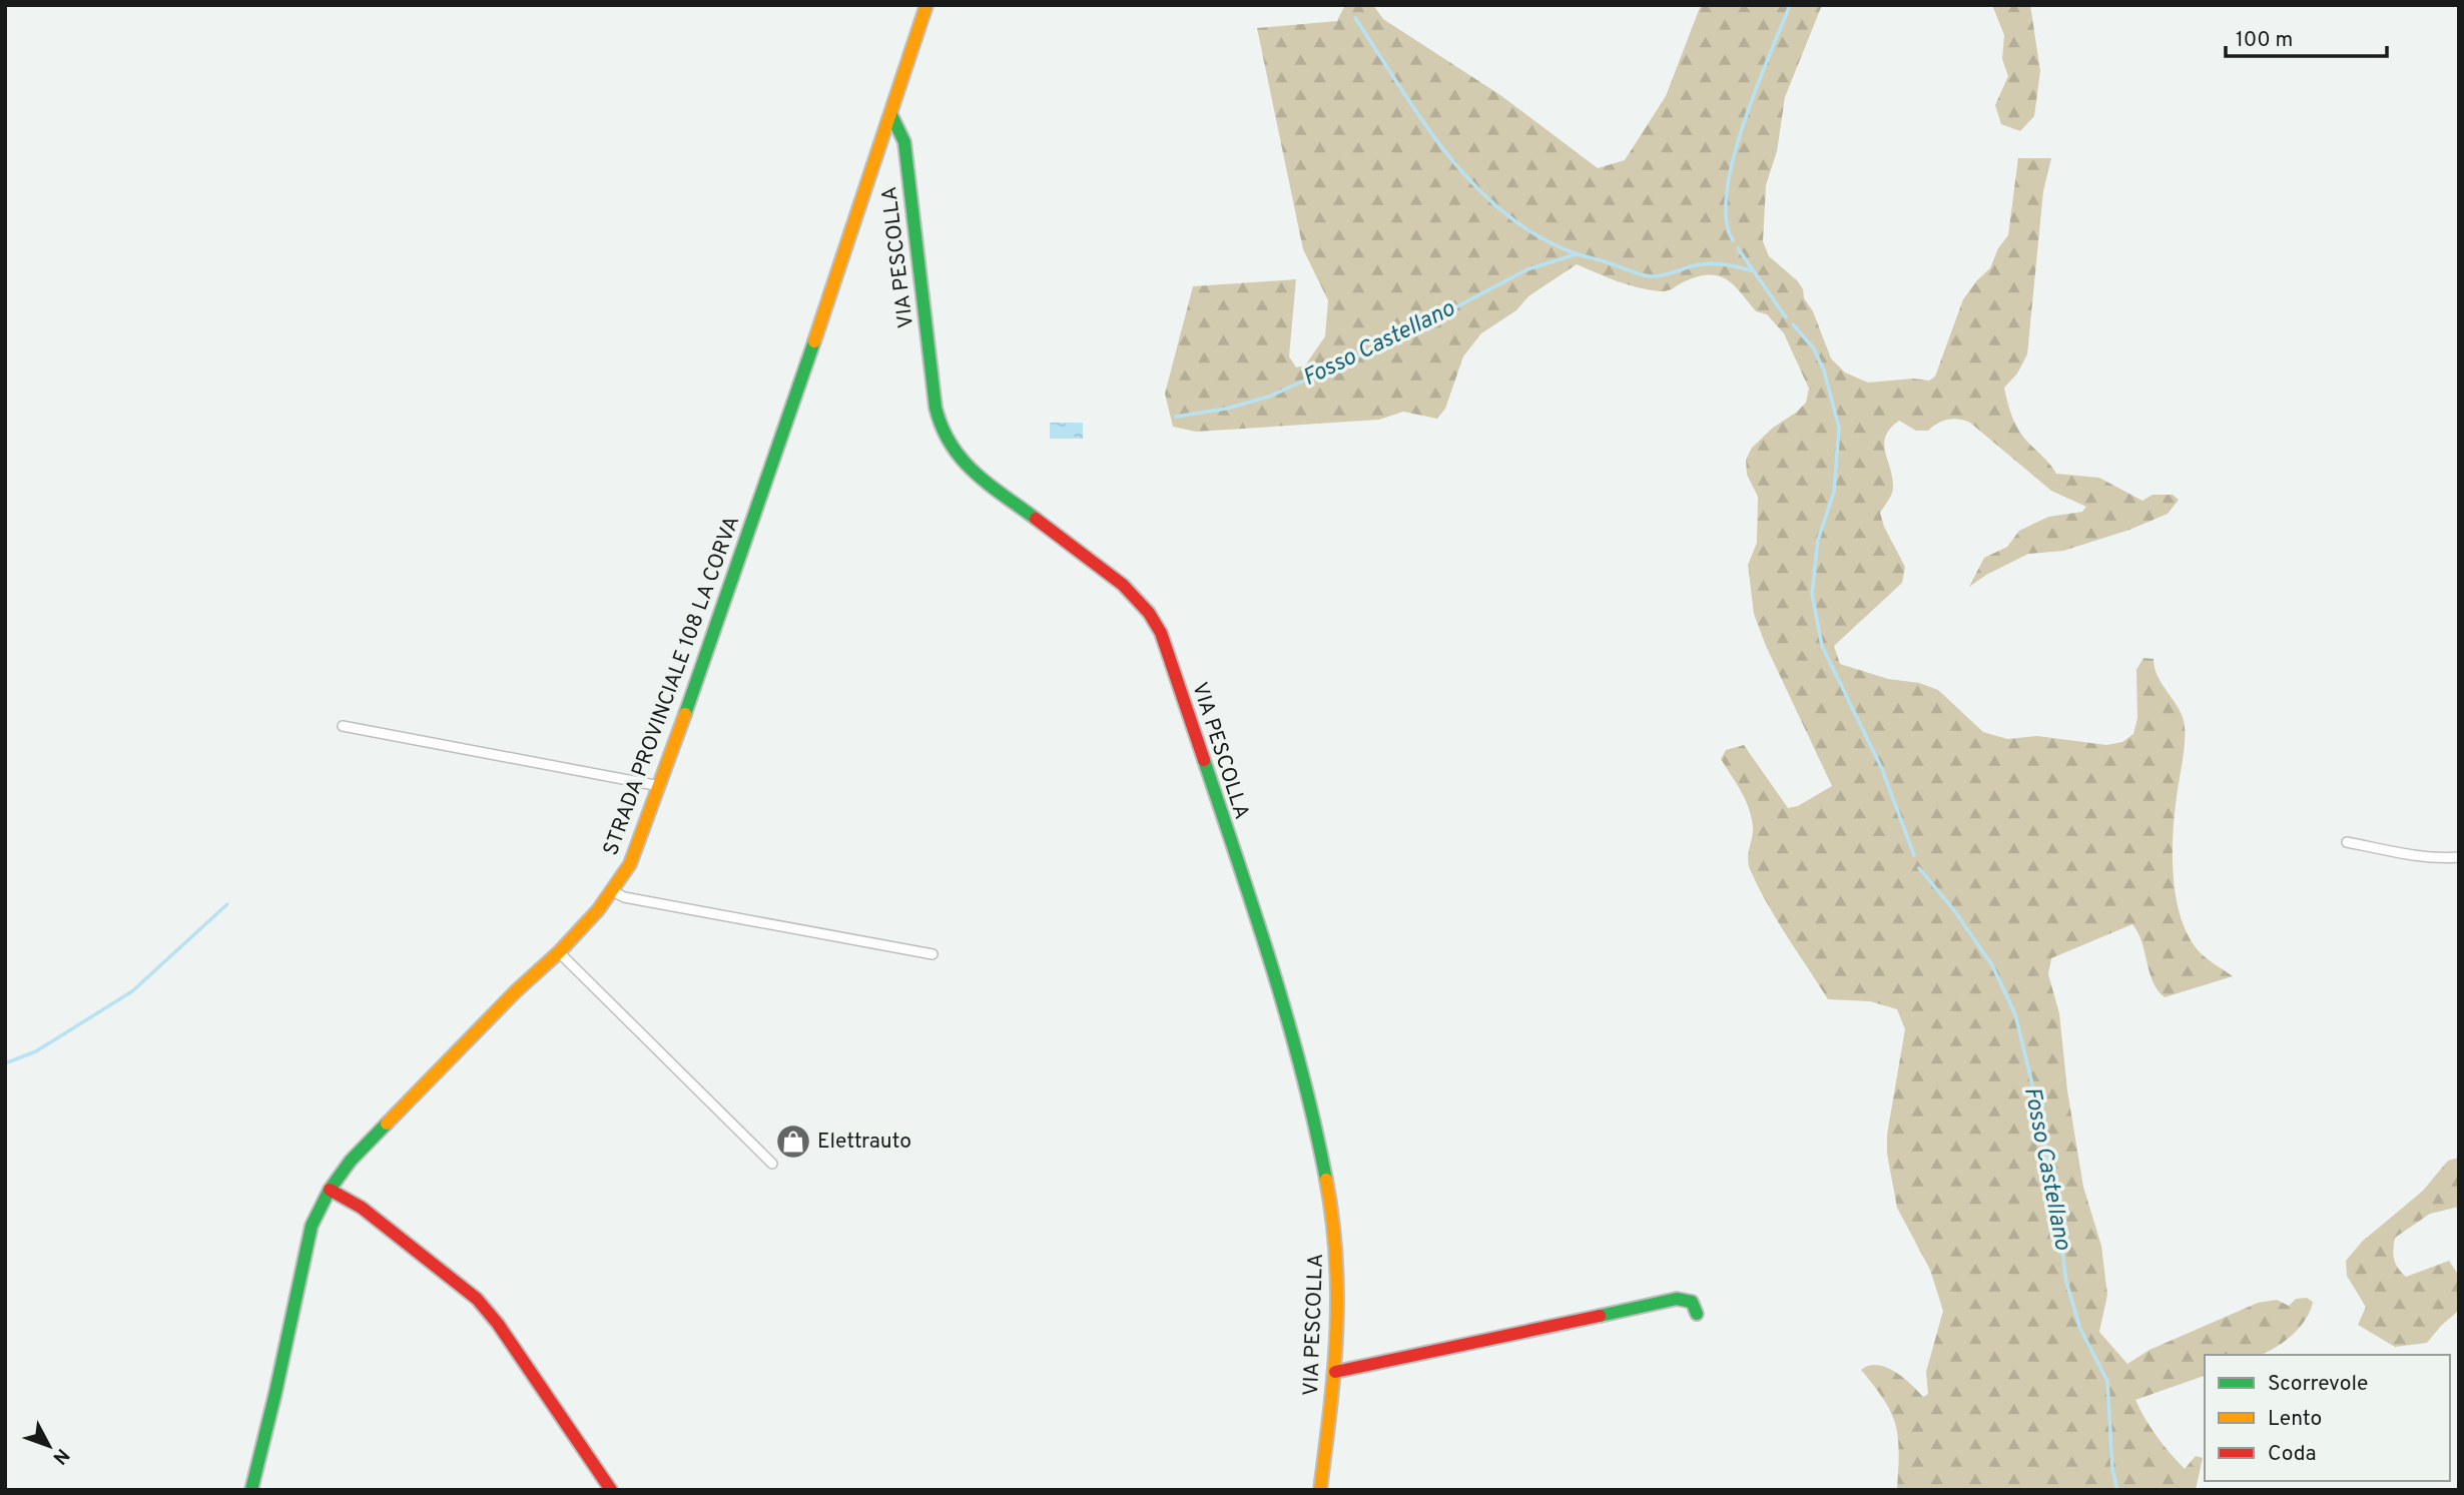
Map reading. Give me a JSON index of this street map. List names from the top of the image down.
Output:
{
  "streets": {
    "street": ["VIA PESCOLLA", "STRADA PROVINCIALE 108 LA CORVA"]
  },
  "crossings": [
    ["VIA PESCOLLA", "STRADA PROVINCIALE 108 LA CORVA"]
  ],
  "water": ["Fosso Castellano"],
  "places": {
    "shop": ["Elettrauto"]
  },
  "legend": ["Scorrevole", "Lento", "Coda"],
  "scale_bar": "100 m",
  "north": "bottom right"
}
